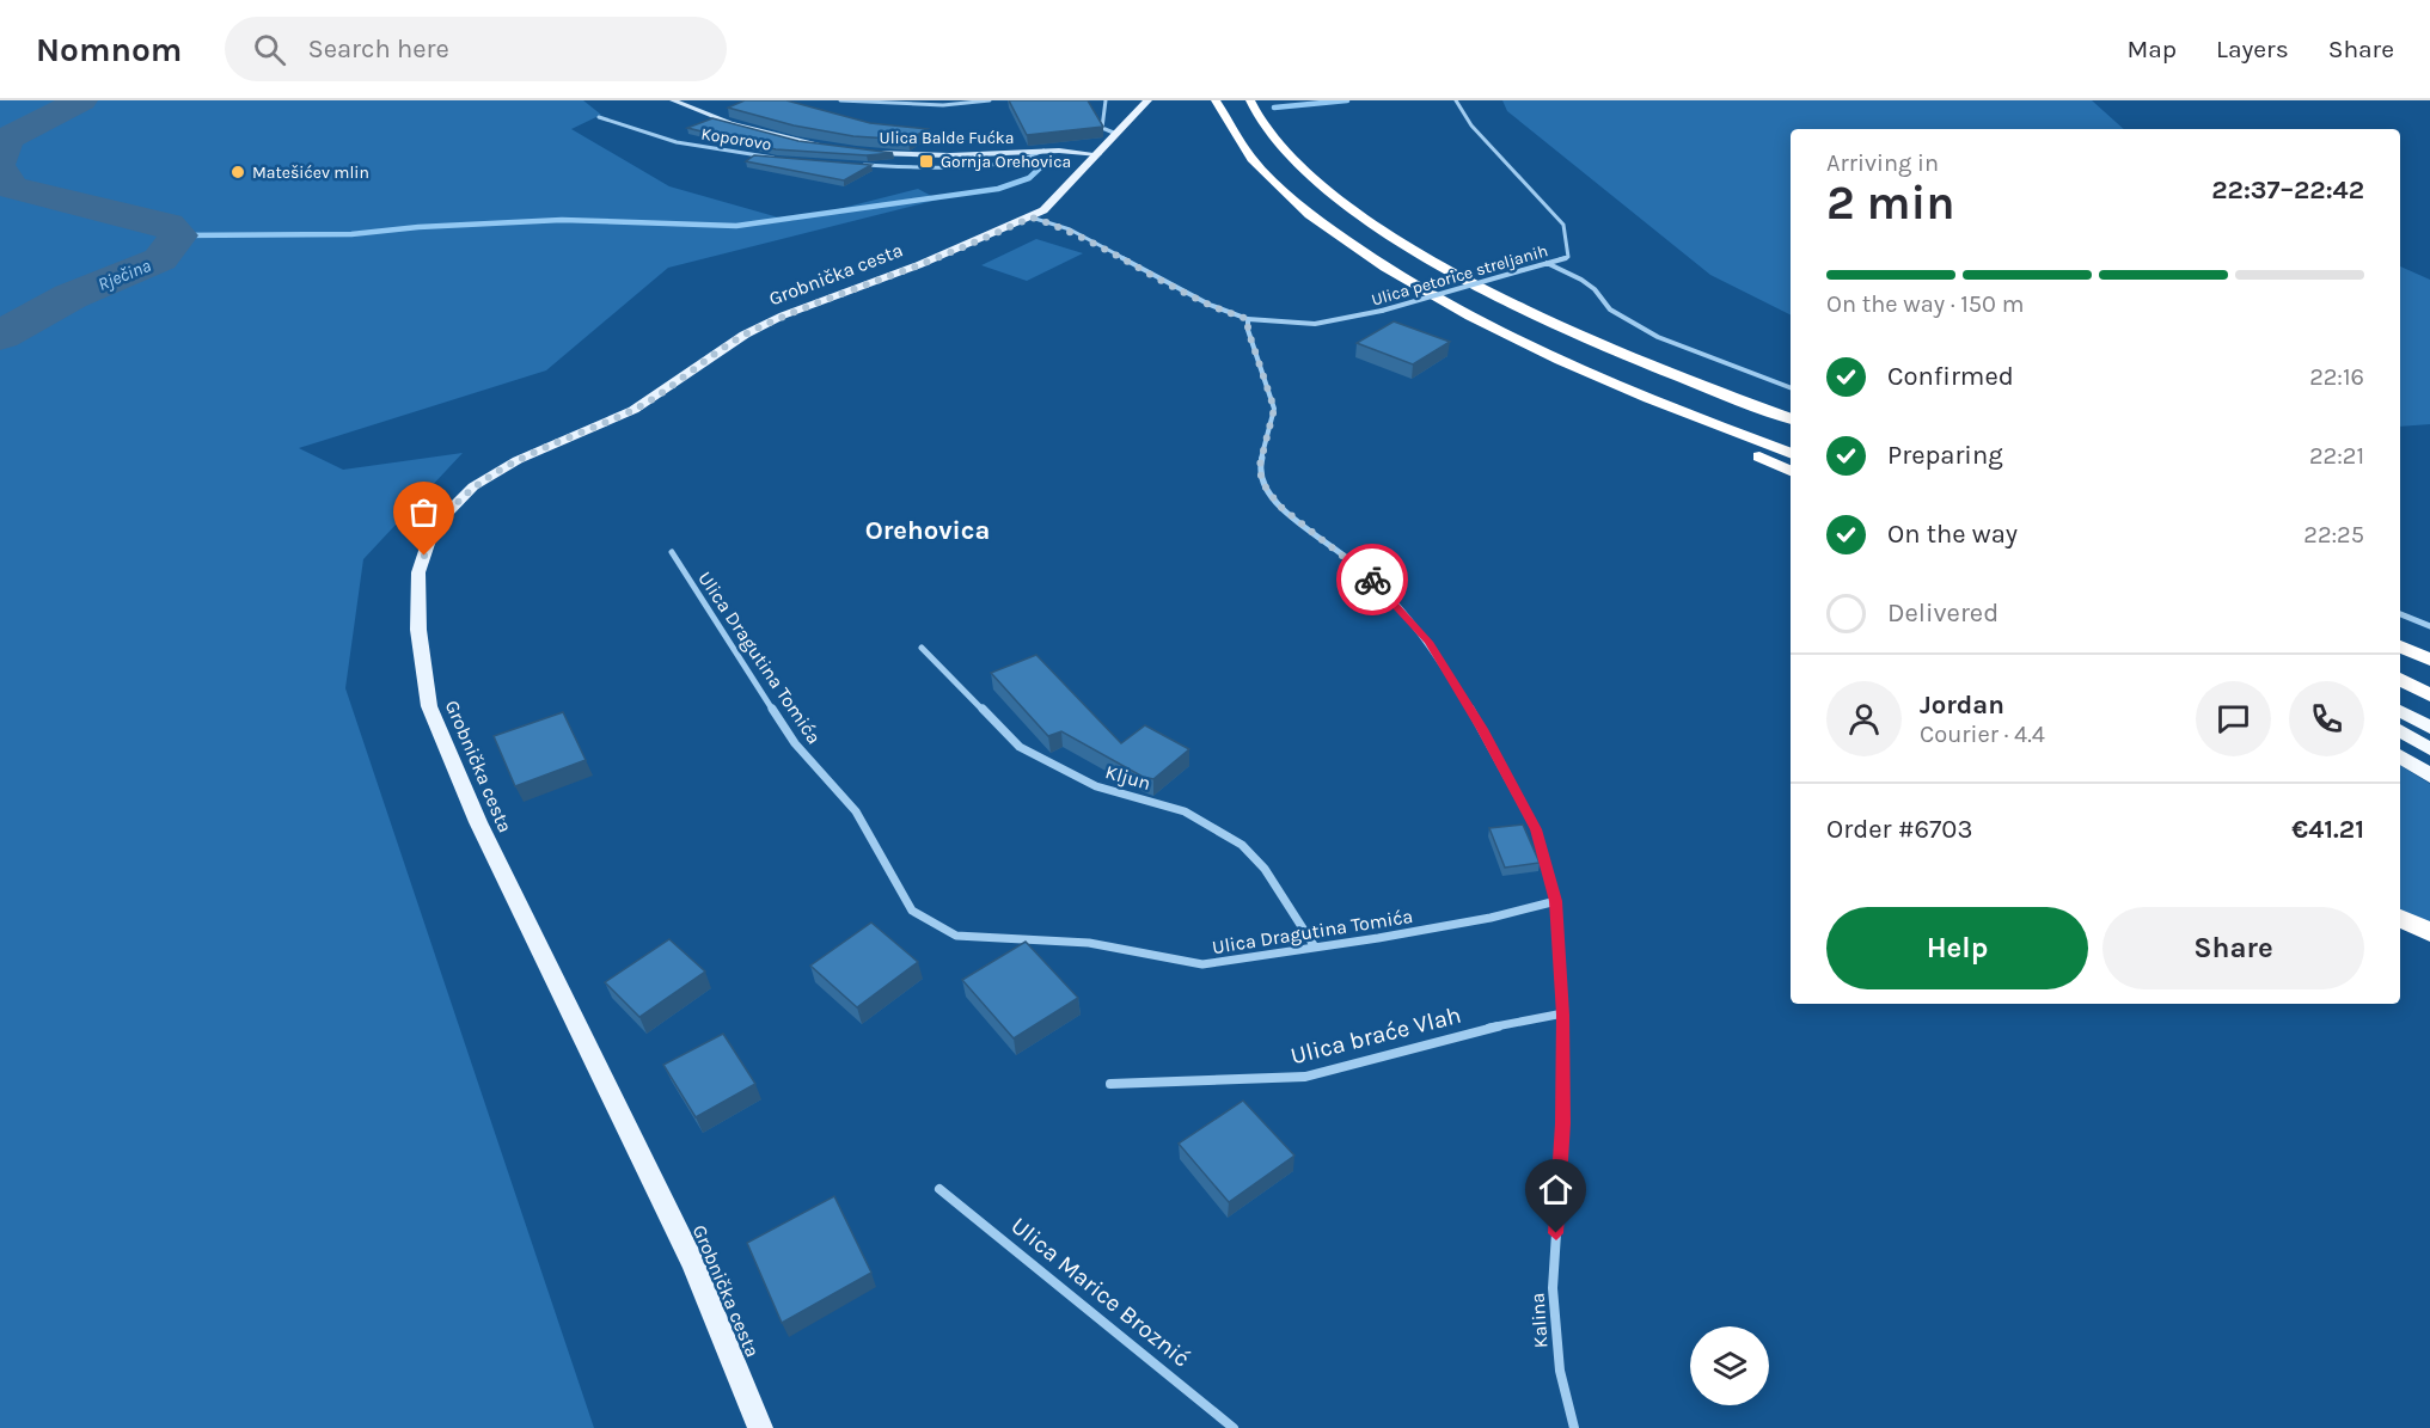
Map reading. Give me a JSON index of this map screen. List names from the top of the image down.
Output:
{
  "streets": {
    "main road": ["Ulica Balde Fućka", "Grobnička cesta"],
    "street": [
      "Koporovo",
      "Ulica petorice streljanih",
      "Ulica Dragutina Tomića",
      "Kljun",
      "Ulica braće Vlah",
      "Ulica Marice Broznić",
      "Kalina"
    ]
  },
  "crossings": [
    ["Ulica petorice streljanih", "Kalina"],
    ["Ulica Dragutina Tomića", "Kljun"],
    ["Ulica Dragutina Tomića", "Kalina"],
    ["Ulica braće Vlah", "Kalina"]
  ],
  "districts": ["Orehovica"],
  "water": ["Rječina"],
  "places": {
    "transit": ["Gornja Orehovica"],
    "other": ["Matešićev mlin"]
  },
  "page": {
    "header": "Nomnom",
    "search": "Search here",
    "nav": ["Map", "Layers", "Share"],
    "heading": ["2 min", "Arriving in", "22:37–22:42"],
    "panel": [
      "Jordan",
      "Courier · 4.4",
      "Order #6703",
      "€41.21"
    ],
    "bar": "On the way · 150 m",
    "list": [
      ["Confirmed", "22:16"],
      ["Preparing", "22:21"],
      ["On the way", "22:25"],
      "Delivered"
    ],
    "buttons": ["Help", "Share"]
  }
}
